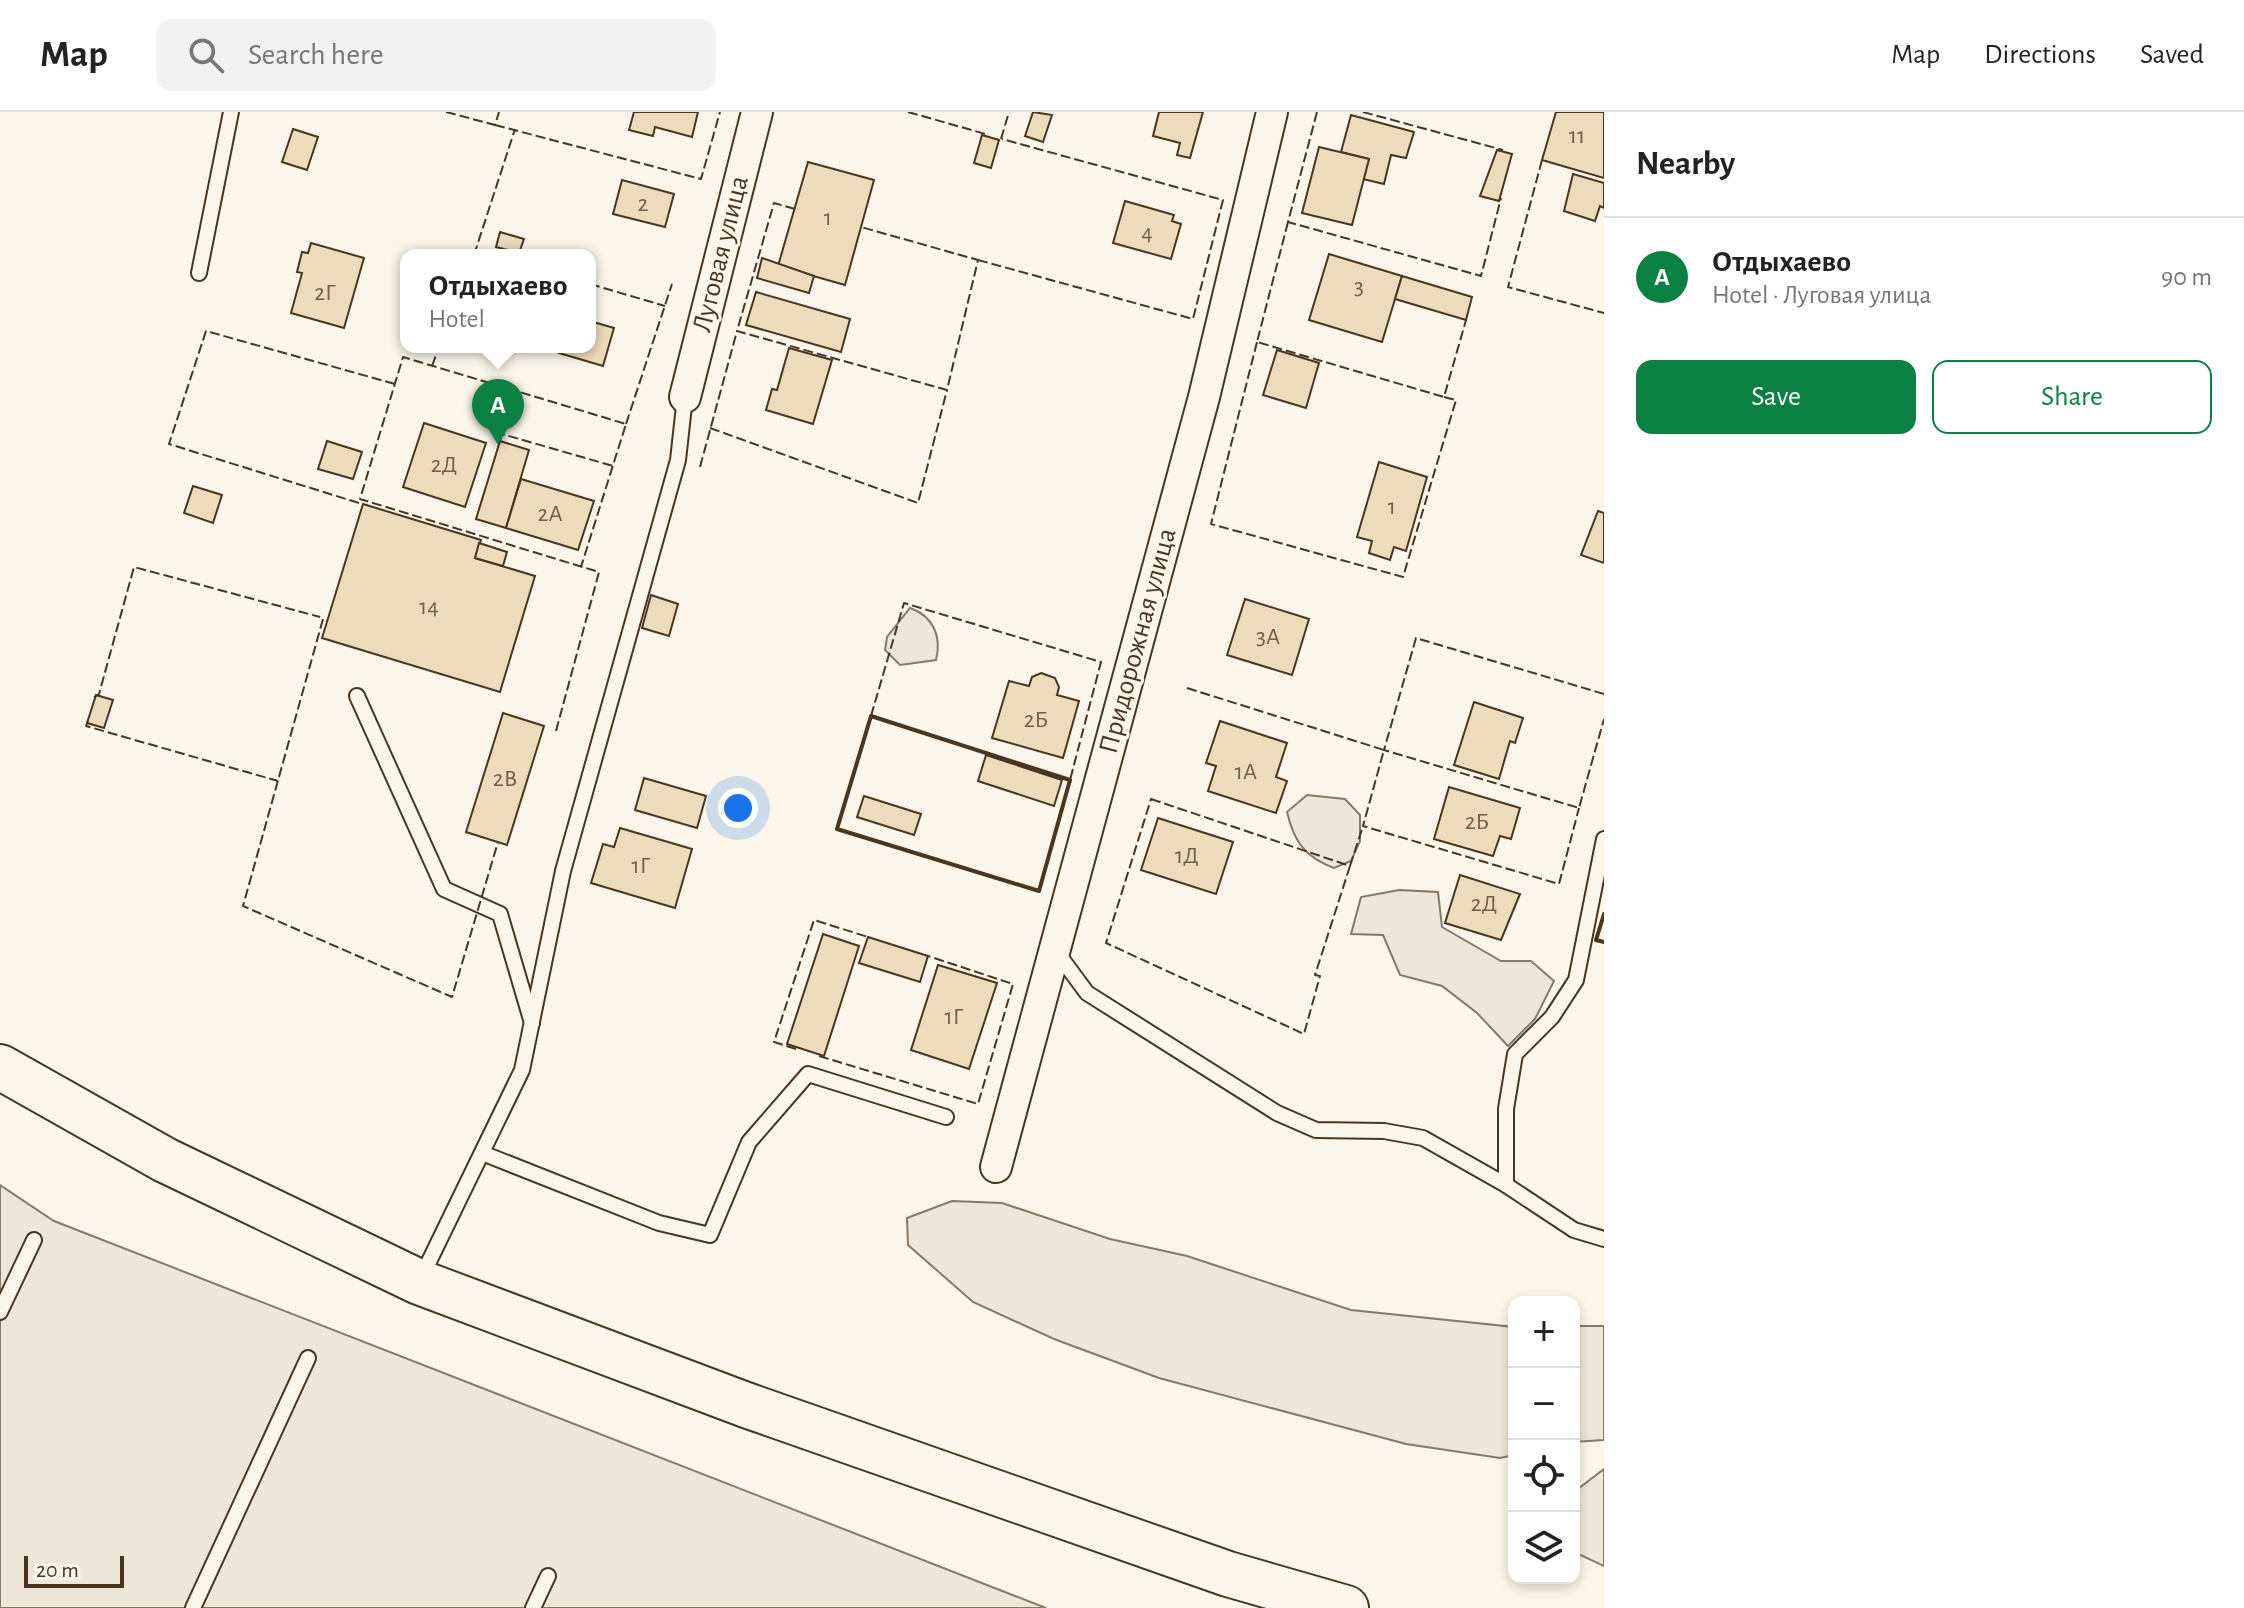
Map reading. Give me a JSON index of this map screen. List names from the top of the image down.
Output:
{
  "streets": {
    "street": ["Луговая улица", "Придорожная улица"]
  },
  "house_numbers": [
    "11",
    "2",
    "1",
    "4",
    "3",
    "2Г",
    "2Д",
    "1",
    "2А",
    "14",
    "3А",
    "2Б",
    "1А",
    "2В",
    "2Б",
    "1Д",
    "1Г",
    "2Д",
    "1Г"
  ],
  "scale_bar": "20 m",
  "page": {
    "header": "Map",
    "search": "Search here",
    "nav": ["Map", "Directions", "Saved"],
    "heading": "Nearby",
    "list": [
      {
        "mark": "A",
        "name": "Отдыхаево",
        "note": "Hotel · Луговая улица",
        "value": "90 m"
      }
    ],
    "popup": ["Отдыхаево", "Hotel"],
    "buttons": ["Save", "Share"],
    "pins": "A",
    "map_buttons": ["+", "−"],
    "scale": "20 m"
  }
}
